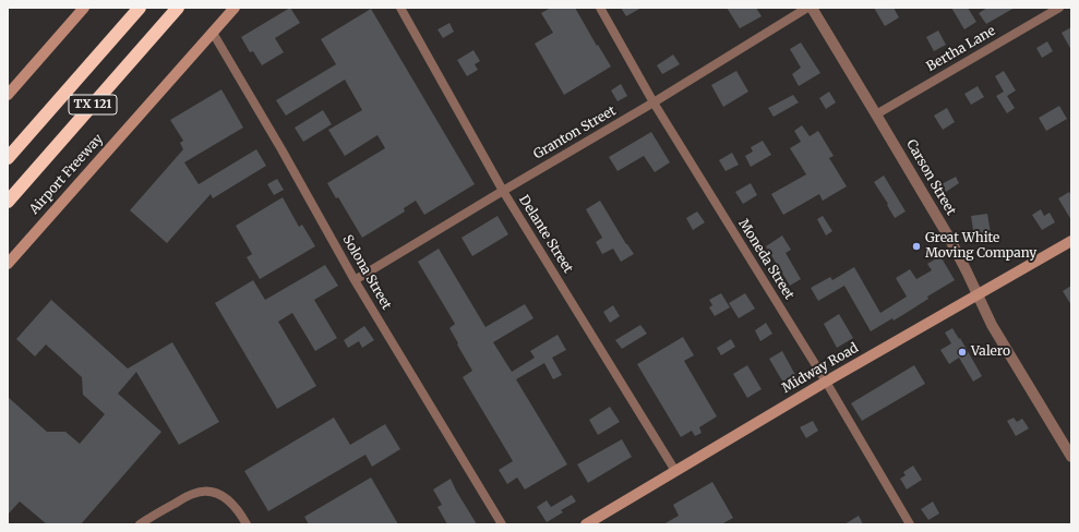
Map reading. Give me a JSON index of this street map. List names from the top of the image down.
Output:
{
  "streets": {
    "highway": ["TX 121", "Airport Freeway"],
    "main road": ["Midway Road"],
    "street": [
      "Bertha Lane",
      "Granton Street",
      "Carson Street",
      "Delante Street",
      "Moneda Street",
      "Solona Street"
    ]
  },
  "crossings": [
    ["Bertha Lane", "Carson Street"],
    ["Granton Street", "Delante Street"],
    ["Granton Street", "Moneda Street"],
    ["Granton Street", "Solona Street"],
    ["Airport Freeway", "Solona Street"],
    ["Carson Street", "Midway Road"],
    ["Delante Street", "Midway Road"],
    ["Moneda Street", "Midway Road"]
  ],
  "places": ["Great White Moving Company", "Valero"]
}
